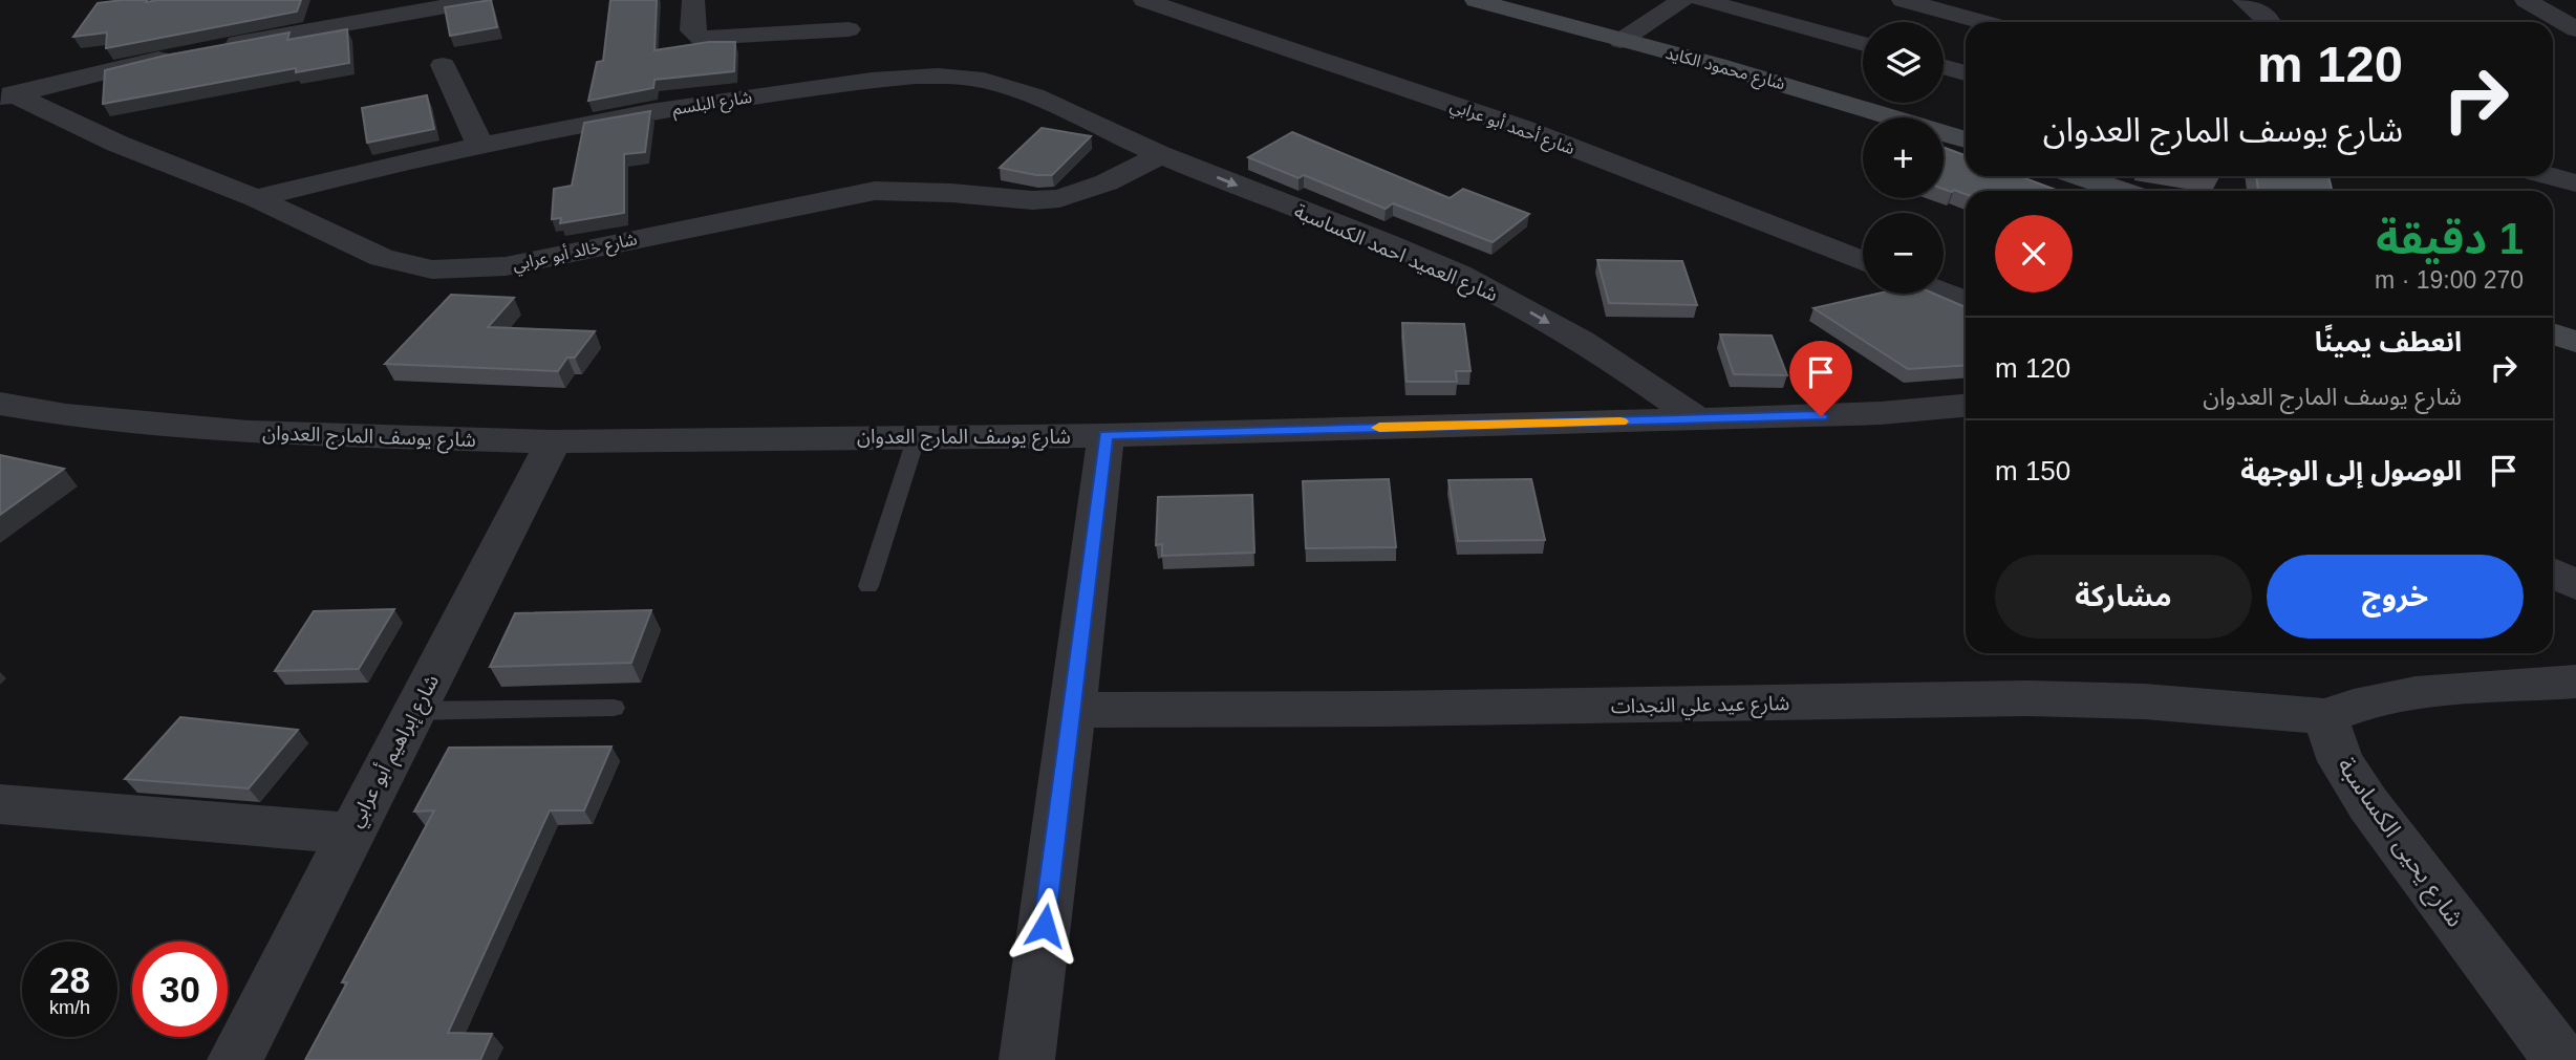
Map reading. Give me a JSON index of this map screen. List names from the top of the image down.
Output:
{
  "streets": {
    "street": [
      "شارع محمود الكايد",
      "شارع البلسم",
      "شارع أحمد أبو عرابي",
      "شارع خالد أبو عرابي",
      "شارع العميد احمد الكساسبة",
      "شارع يوسف المارج العدوان",
      "شارع عيد علي النجدات",
      "شارع إبراهيم أبو عرابي",
      "شارع يحيى الكساسبة"
    ]
  },
  "crossings": [
    ["شارع البلسم", "شارع خالد أبو عرابي"],
    ["شارع البلسم", "شارع العميد احمد الكساسبة"],
    ["شارع خالد أبو عرابي", "شارع العميد احمد الكساسبة"],
    ["شارع العميد احمد الكساسبة", "شارع يوسف المارج العدوان"],
    ["شارع يوسف المارج العدوان", "شارع إبراهيم أبو عرابي"],
    ["شارع عيد علي النجدات", "شارع يحيى الكساسبة"]
  ],
  "one_way": ["شارع العميد احمد الكساسبة"],
  "page": {
    "map_buttons": ["+", "−"],
    "turn": ["120 m", "شارع يوسف المارج العدوان"],
    "heading": ["1 دقيقة", "270 m · 19:00"],
    "list": [
      {
        "name": "انعطف يمينًا",
        "note": "شارع يوسف المارج العدوان",
        "value": "120 m"
      },
      {
        "name": "الوصول إلى الوجهة",
        "value": "150 m"
      }
    ],
    "buttons": ["خروج", "مشاركة"],
    "speed": "28 km/h",
    "limit": "30"
  }
}
